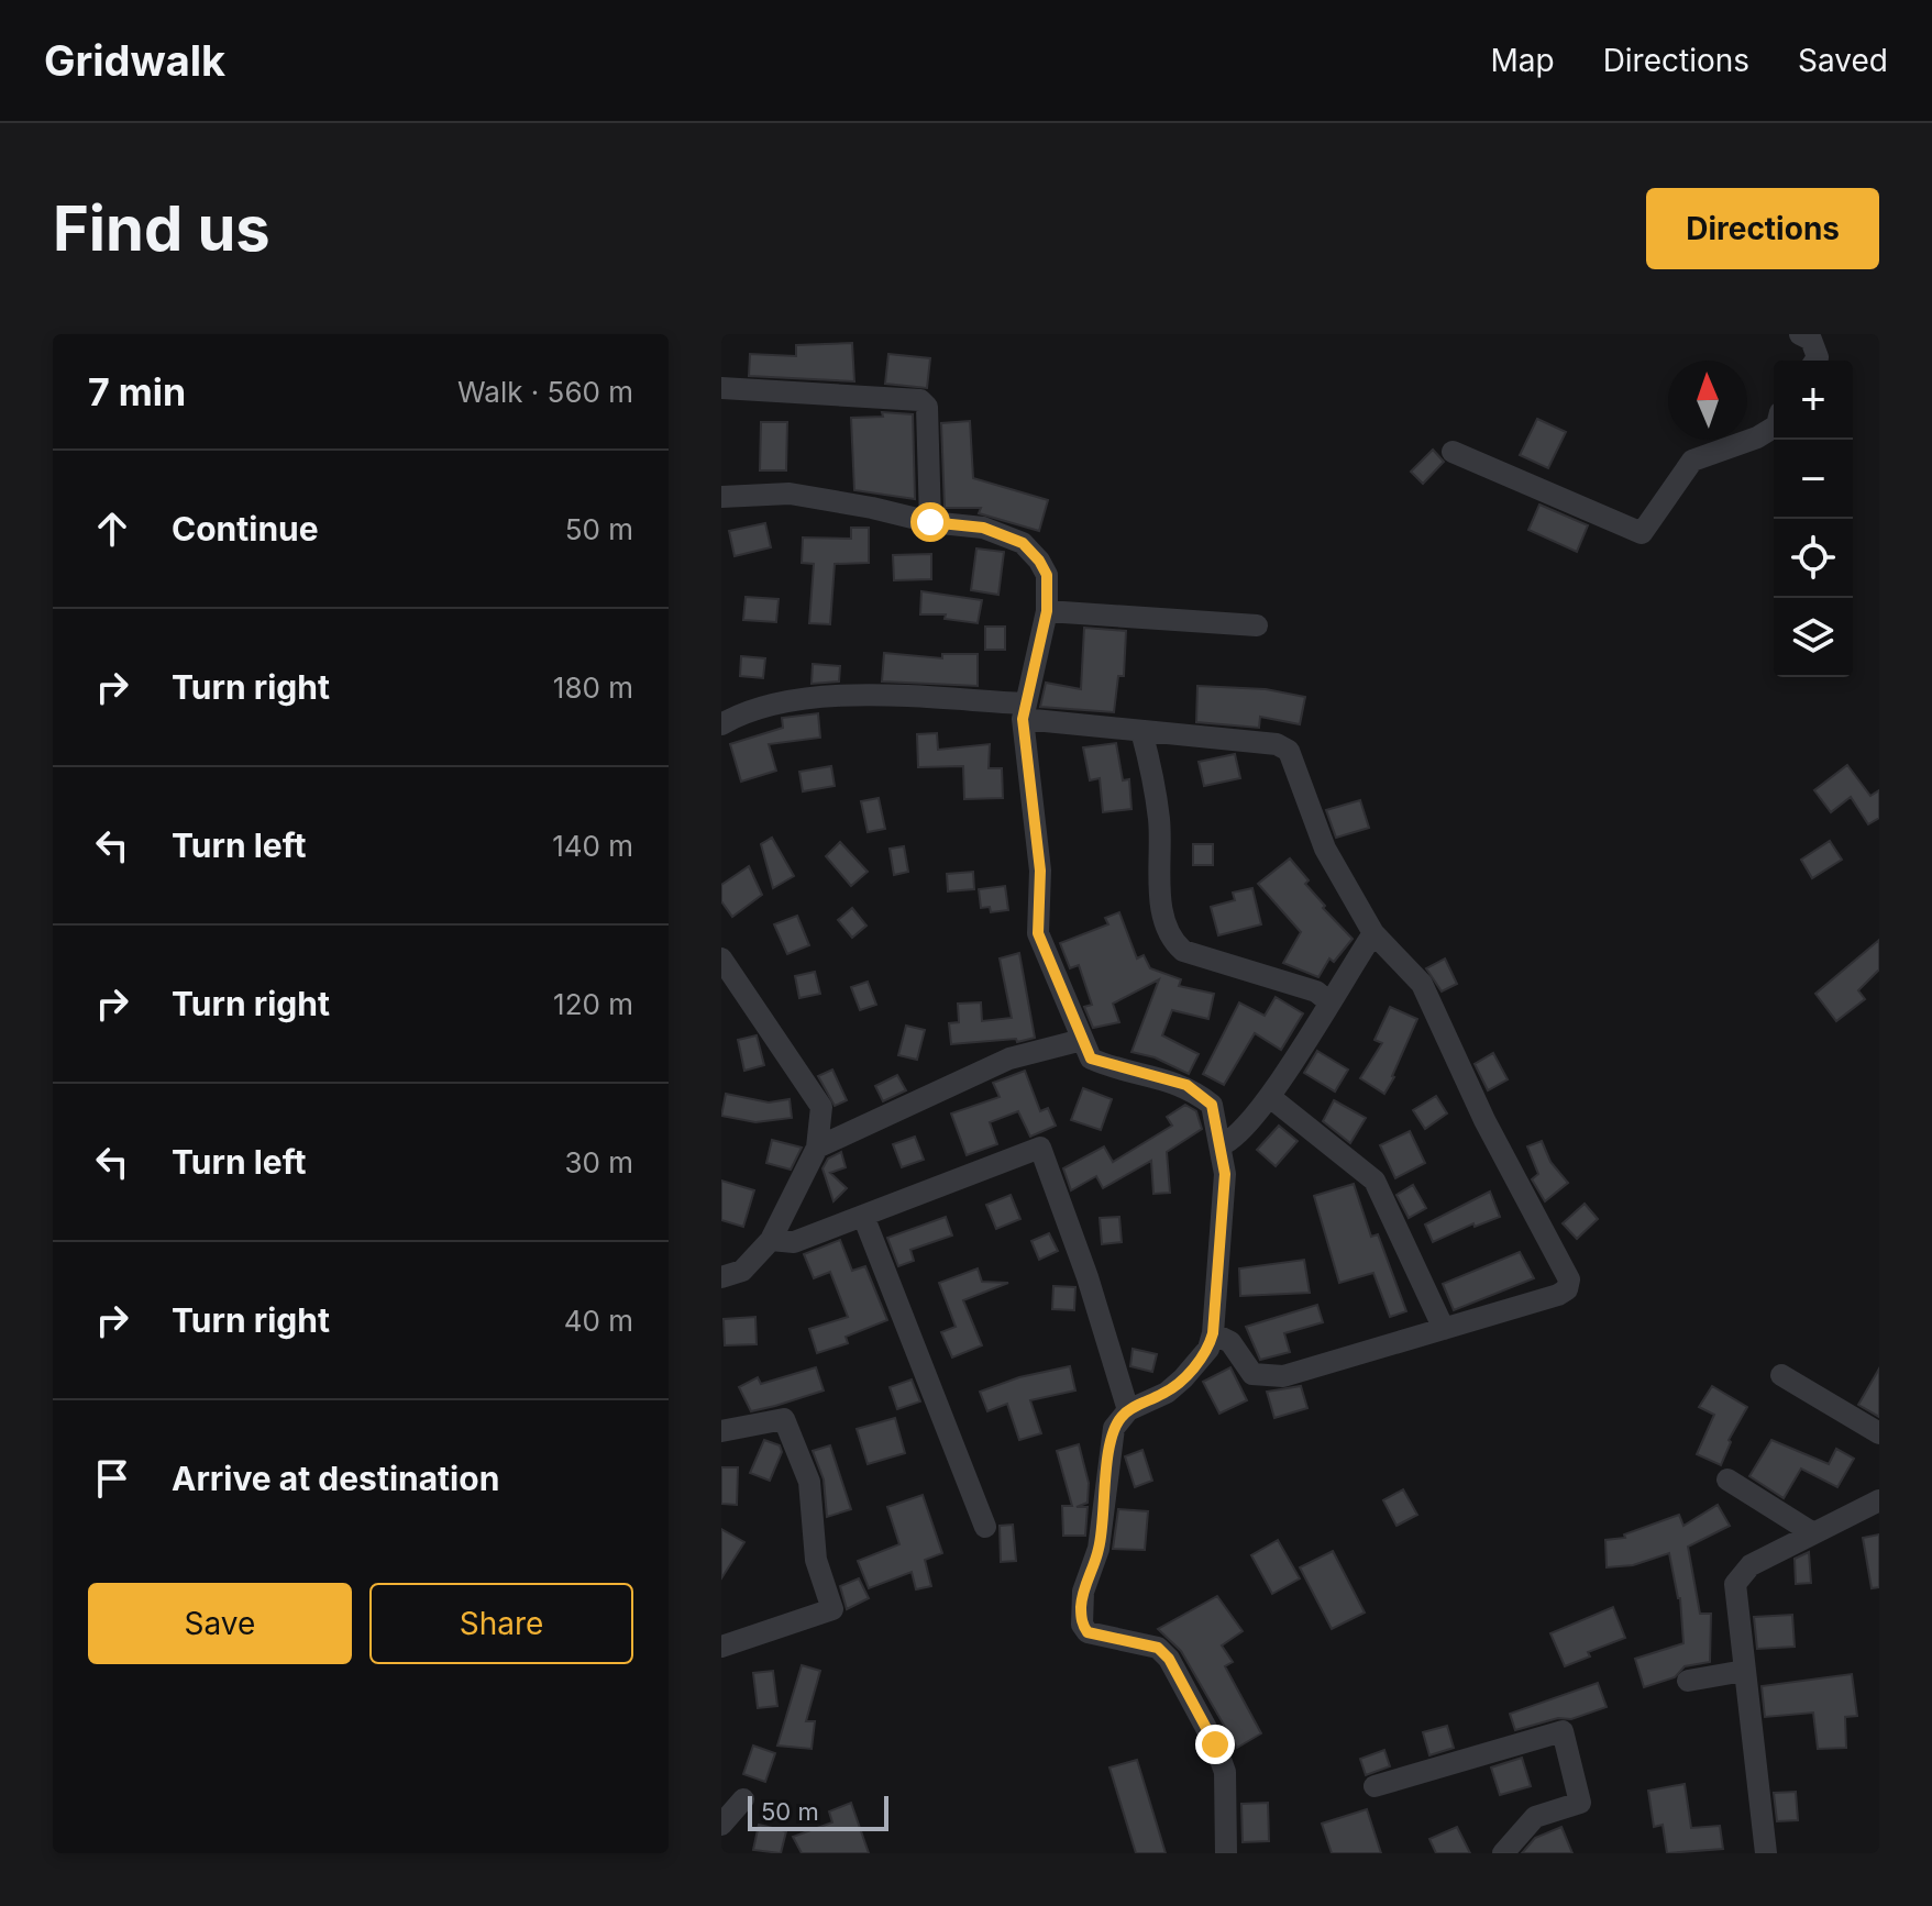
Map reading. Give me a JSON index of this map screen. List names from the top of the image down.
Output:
{
  "scale_bar": "50 m",
  "north": "top",
  "page": {
    "header": "Gridwalk",
    "nav": ["Map", "Directions", "Saved"],
    "buttons": [
      "Directions",
      ["Save", "Share"]
    ],
    "title": "Find us",
    "heading": ["7 min", "Walk · 560 m"],
    "map_buttons": ["+", "−"],
    "list": [
      ["Continue", "50 m"],
      ["Turn right", "180 m"],
      ["Turn left", "140 m"],
      ["Turn right", "120 m"],
      ["Turn left", "30 m"],
      ["Turn right", "40 m"],
      "Arrive at destination"
    ],
    "scale": "50 m"
  }
}
